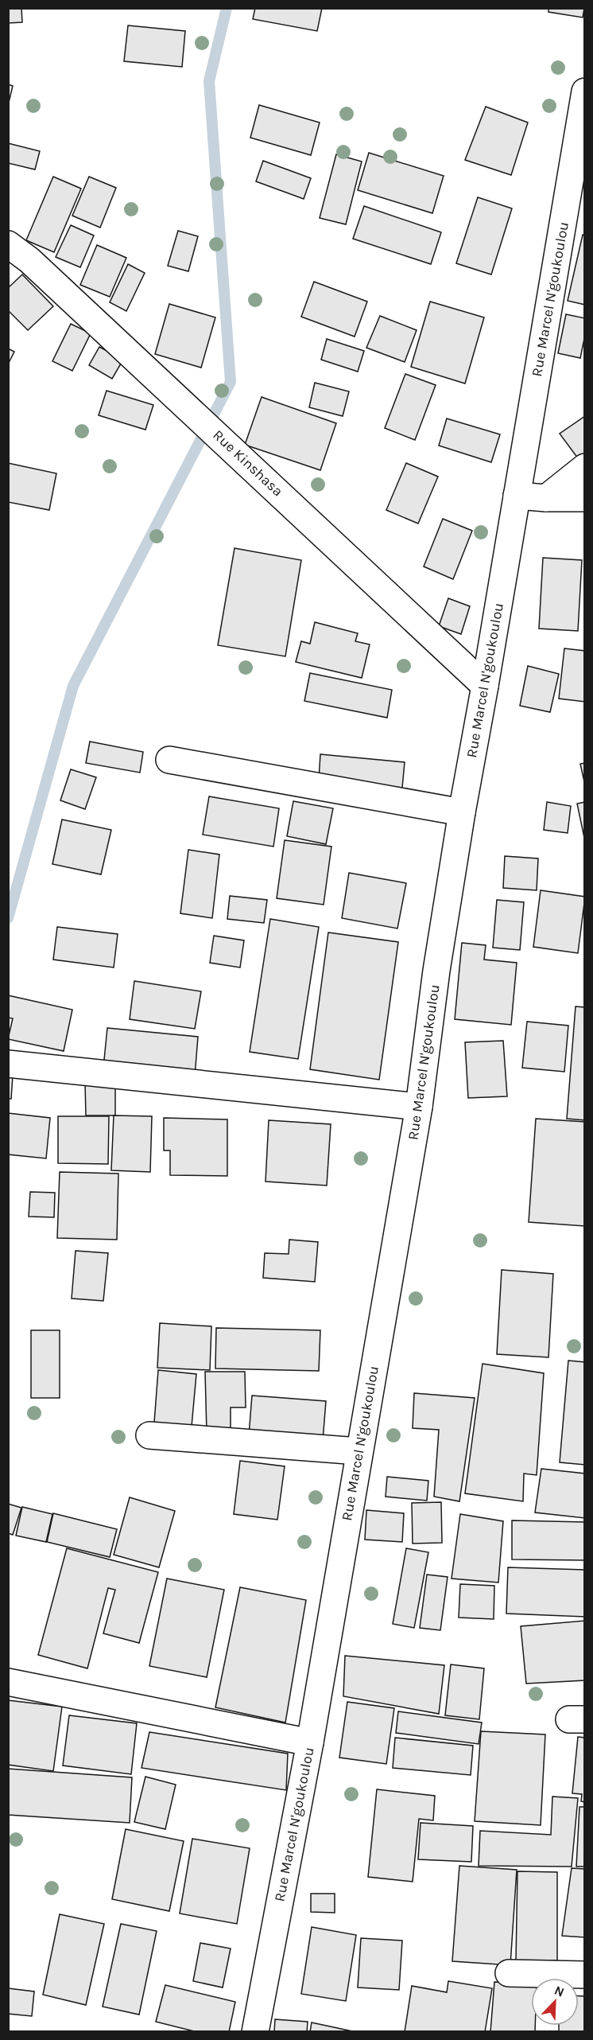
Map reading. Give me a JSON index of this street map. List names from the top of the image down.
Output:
{
  "streets": {
    "street": ["Rue Marcel N'goukoulou", "Rue Kinshasa"]
  },
  "crossings": [
    ["Rue Marcel N'goukoulou", "Rue Kinshasa"]
  ],
  "north": "top right"
}
